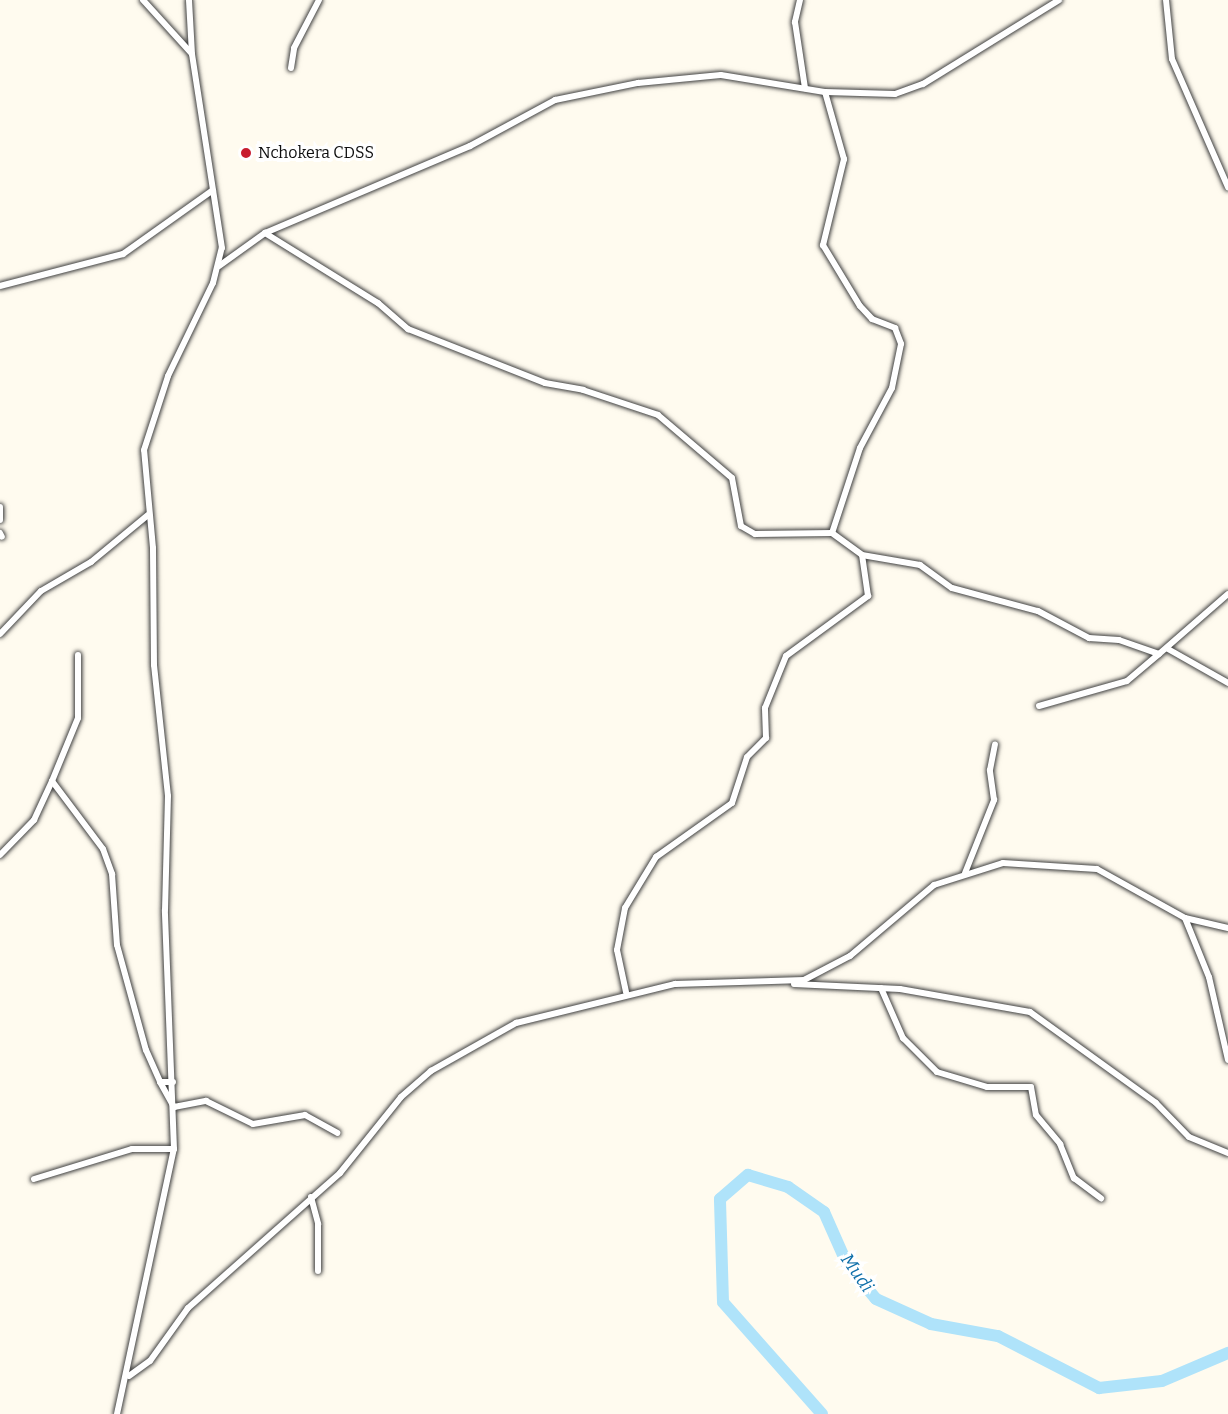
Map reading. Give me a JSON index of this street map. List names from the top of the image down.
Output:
{
  "water": ["Mudi"],
  "places": ["Nchokera CDSS"]
}
